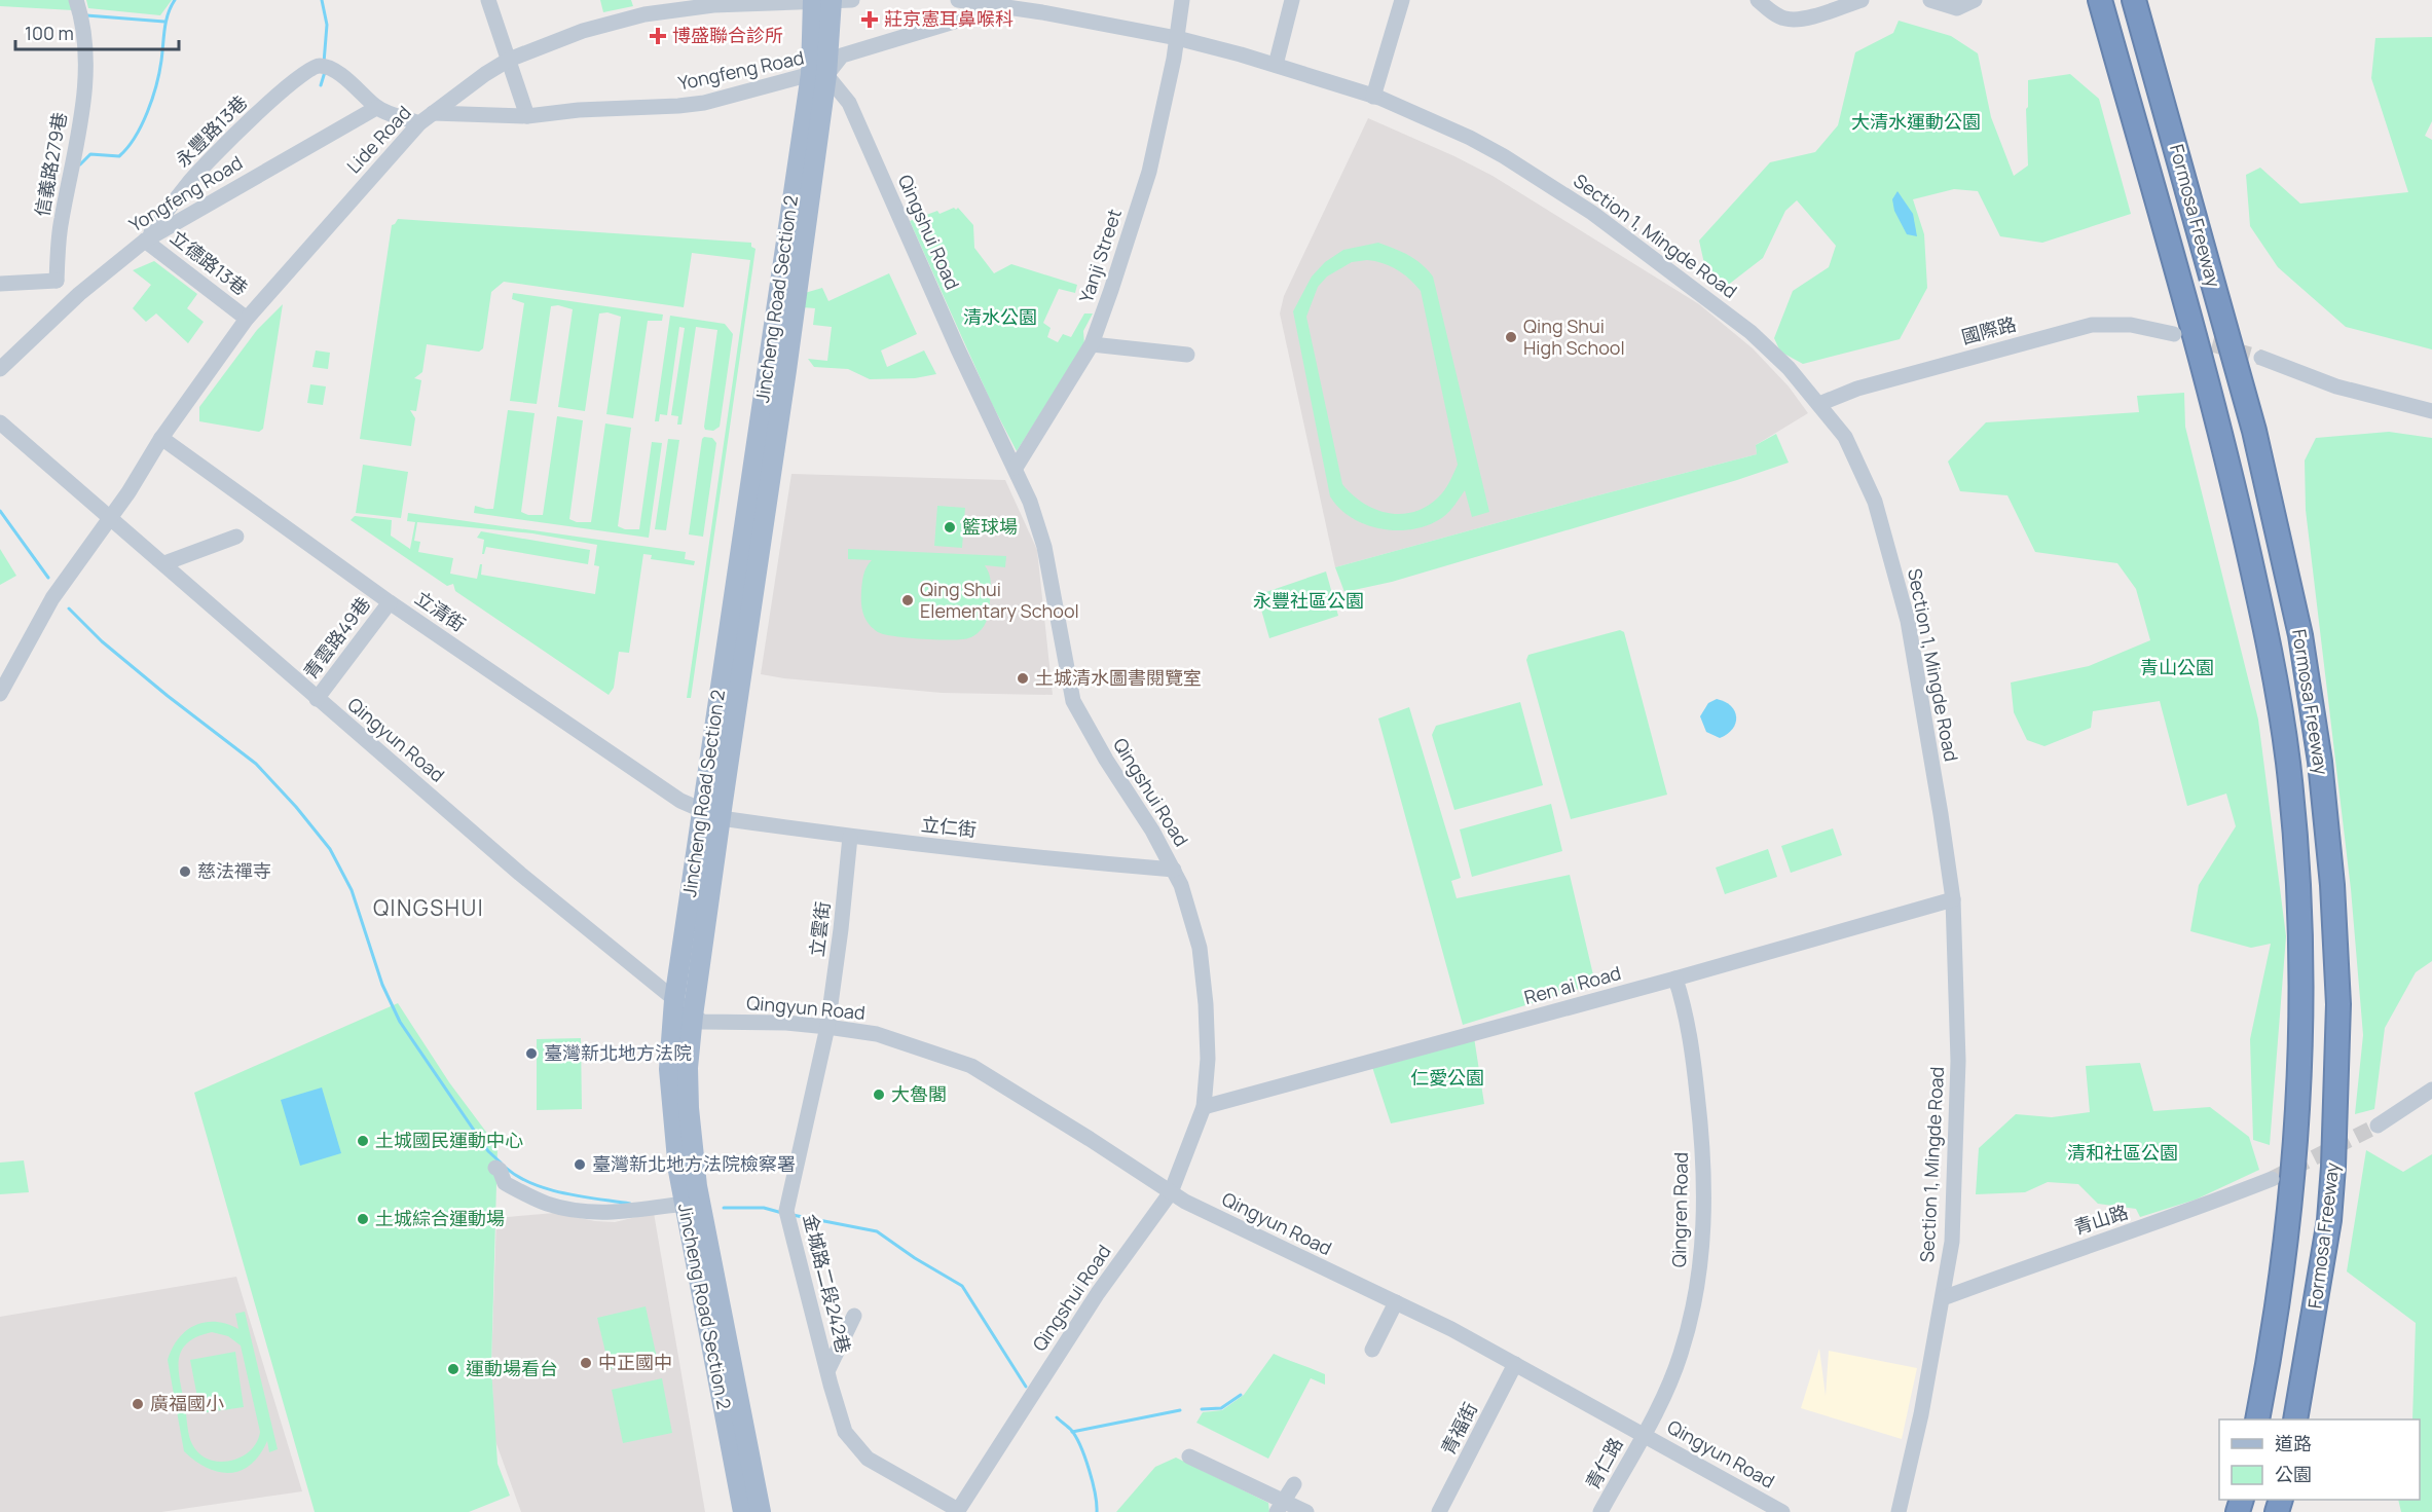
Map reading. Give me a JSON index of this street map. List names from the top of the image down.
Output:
{
  "streets": {
    "highway": ["Formosa Freeway"],
    "main road": ["Jincheng Road Section 2"],
    "street": [
      "Yongfeng Road",
      "永豐路13巷",
      "Lide Road",
      "信義路279巷",
      "Qingshui Road",
      "Section 1, Mingde Road",
      "Yanji Street",
      "立德路13巷",
      "國際路",
      "立清街",
      "青雲路49巷",
      "Qingyun Road",
      "立仁街",
      "立雲街",
      "Ren ai Road",
      "Qingren Road",
      "青山路",
      "金城路二段242巷",
      "青福街",
      "青仁路"
    ]
  },
  "crossings": [
    ["Yongfeng Road", "永豐路13巷"],
    ["Yongfeng Road", "Lide Road"],
    ["Yongfeng Road", "Qingshui Road"],
    ["Yongfeng Road", "Section 1, Mingde Road"],
    ["Yongfeng Road", "立德路13巷"],
    ["Yongfeng Road", "Jincheng Road Section 2"],
    ["永豐路13巷", "立德路13巷"],
    ["Lide Road", "立德路13巷"],
    ["Lide Road", "Jincheng Road Section 2"],
    ["Lide Road", "立清街"],
    ["Lide Road", "Qingyun Road"],
    ["Qingshui Road", "Yanji Street"],
    ["Qingshui Road", "Jincheng Road Section 2"],
    ["Qingshui Road", "Qingyun Road"],
    ["Qingshui Road", "立仁街"],
    ["Qingshui Road", "Ren ai Road"],
    ["Qingshui Road", "金城路二段242巷"],
    ["Section 1, Mingde Road", "Yanji Street"],
    ["Section 1, Mingde Road", "國際路"],
    ["Section 1, Mingde Road", "Ren ai Road"],
    ["Section 1, Mingde Road", "青山路"],
    ["Jincheng Road Section 2", "立清街"],
    ["Jincheng Road Section 2", "Qingyun Road"],
    ["Jincheng Road Section 2", "立仁街"],
    ["立清街", "青雲路49巷"],
    ["立清街", "立仁街"],
    ["青雲路49巷", "Qingyun Road"],
    ["Qingyun Road", "立雲街"],
    ["Qingyun Road", "Qingren Road"],
    ["Qingyun Road", "金城路二段242巷"],
    ["Qingyun Road", "青福街"],
    ["Qingyun Road", "青仁路"],
    ["立仁街", "立雲街"],
    ["立雲街", "金城路二段242巷"],
    ["Ren ai Road", "Qingren Road"],
    ["Qingren Road", "青仁路"]
  ],
  "districts": ["QINGSHUI"],
  "parks": [
    "大清水運動公園",
    "清水公園",
    "永豐社區公園",
    "青山公園",
    "仁愛公園",
    "清和社區公園"
  ],
  "places": {
    "health": ["莊京憲耳鼻喉科", "博盛聯合診所"],
    "other": [
      "Qing Shui High School",
      "籃球場",
      "Qing Shui Elementary School",
      "土城清水圖書閱覽室",
      "慈法禪寺",
      "臺灣新北地方法院",
      "大魯閣",
      "土城國民運動中心",
      "臺灣新北地方法院檢察署",
      "土城綜合運動場",
      "中正國中",
      "運動場看台",
      "廣福國小"
    ]
  },
  "legend": ["道路", "公園"],
  "scale_bar": "100 m"
}
